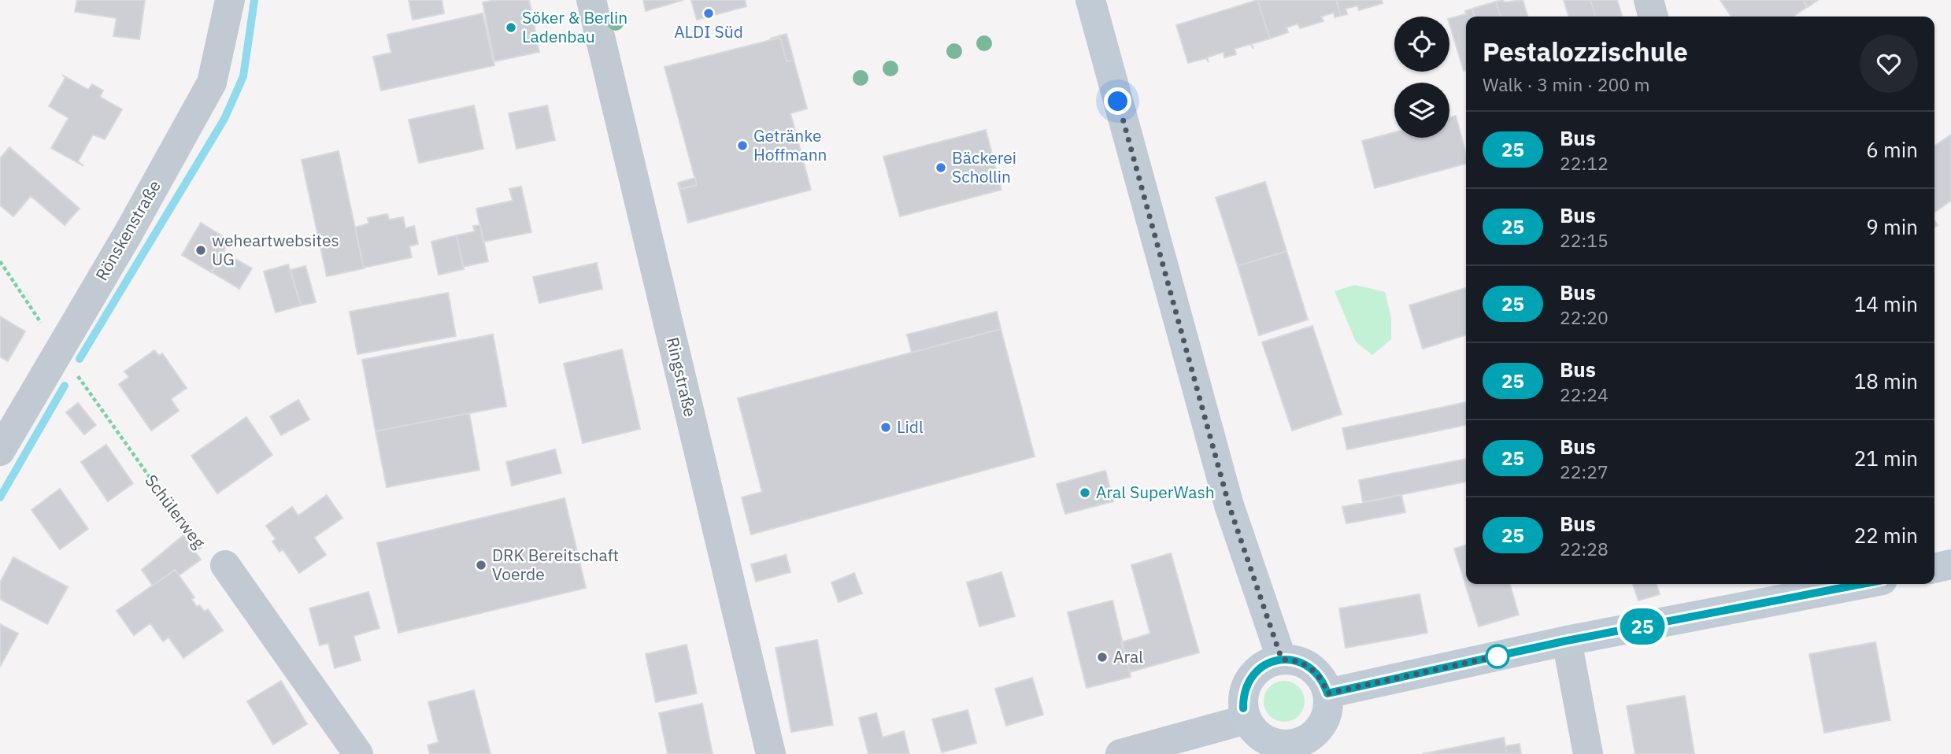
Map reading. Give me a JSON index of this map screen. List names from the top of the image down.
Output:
{
  "streets": {
    "street": ["Rönskenstraße", "Ringstraße"],
    "path": ["Schülerweg"]
  },
  "crossings": [
    ["Rönskenstraße", "Schülerweg"]
  ],
  "places": [
    "ALDI Süd",
    "Söker & Berlin Ladenbau",
    "Getränke Hoffmann",
    "Bäckerei Schollin",
    "weheartwebsites UG",
    "Lidl",
    "Aral SuperWash",
    "DRK Bereitschaft Voerde",
    "Aral"
  ],
  "lines": ["bus line 25"],
  "page": {
    "on_map": "25",
    "heading": ["Pestalozzischule", "Walk · 3 min · 200 m"],
    "list": [
      {
        "mark": "25",
        "name": "Bus",
        "note": "22:12",
        "value": "6 min"
      },
      {
        "mark": "25",
        "name": "Bus",
        "note": "22:15",
        "value": "9 min"
      },
      {
        "mark": "25",
        "name": "Bus",
        "note": "22:20",
        "value": "14 min"
      },
      {
        "mark": "25",
        "name": "Bus",
        "note": "22:24",
        "value": "18 min"
      },
      {
        "mark": "25",
        "name": "Bus",
        "note": "22:27",
        "value": "21 min"
      },
      {
        "mark": "25",
        "name": "Bus",
        "note": "22:28",
        "value": "22 min"
      }
    ]
  }
}
